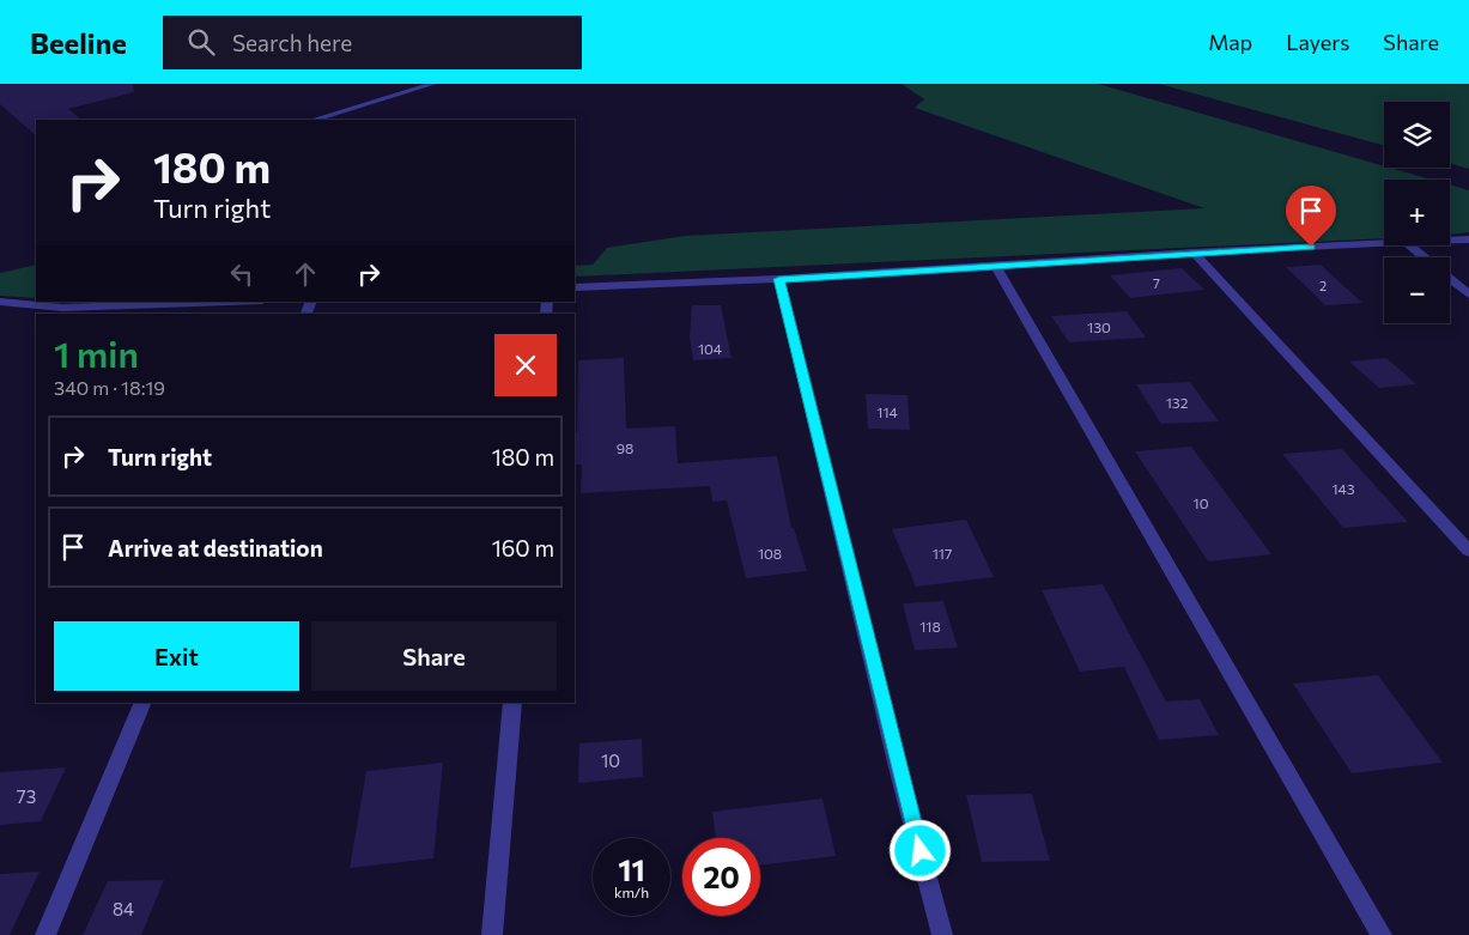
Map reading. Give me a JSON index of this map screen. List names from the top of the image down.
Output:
{
  "house_numbers": [
    "7",
    "2",
    "130",
    "104",
    "132",
    "114",
    "98",
    "143",
    "10",
    "108",
    "117",
    "118",
    "10",
    "73",
    "84"
  ],
  "page": {
    "header": "Beeline",
    "search": "Search here",
    "nav": ["Map", "Layers", "Share"],
    "map_buttons": ["+", "−"],
    "turn": ["180 m", "Turn right"],
    "heading": ["1 min", "340 m · 18:19"],
    "list": [
      {
        "name": "Turn right",
        "value": "180 m"
      },
      {
        "name": "Arrive at destination",
        "value": "160 m"
      }
    ],
    "buttons": ["Exit", "Share"],
    "speed": "11 km/h",
    "limit": "20"
  }
}
